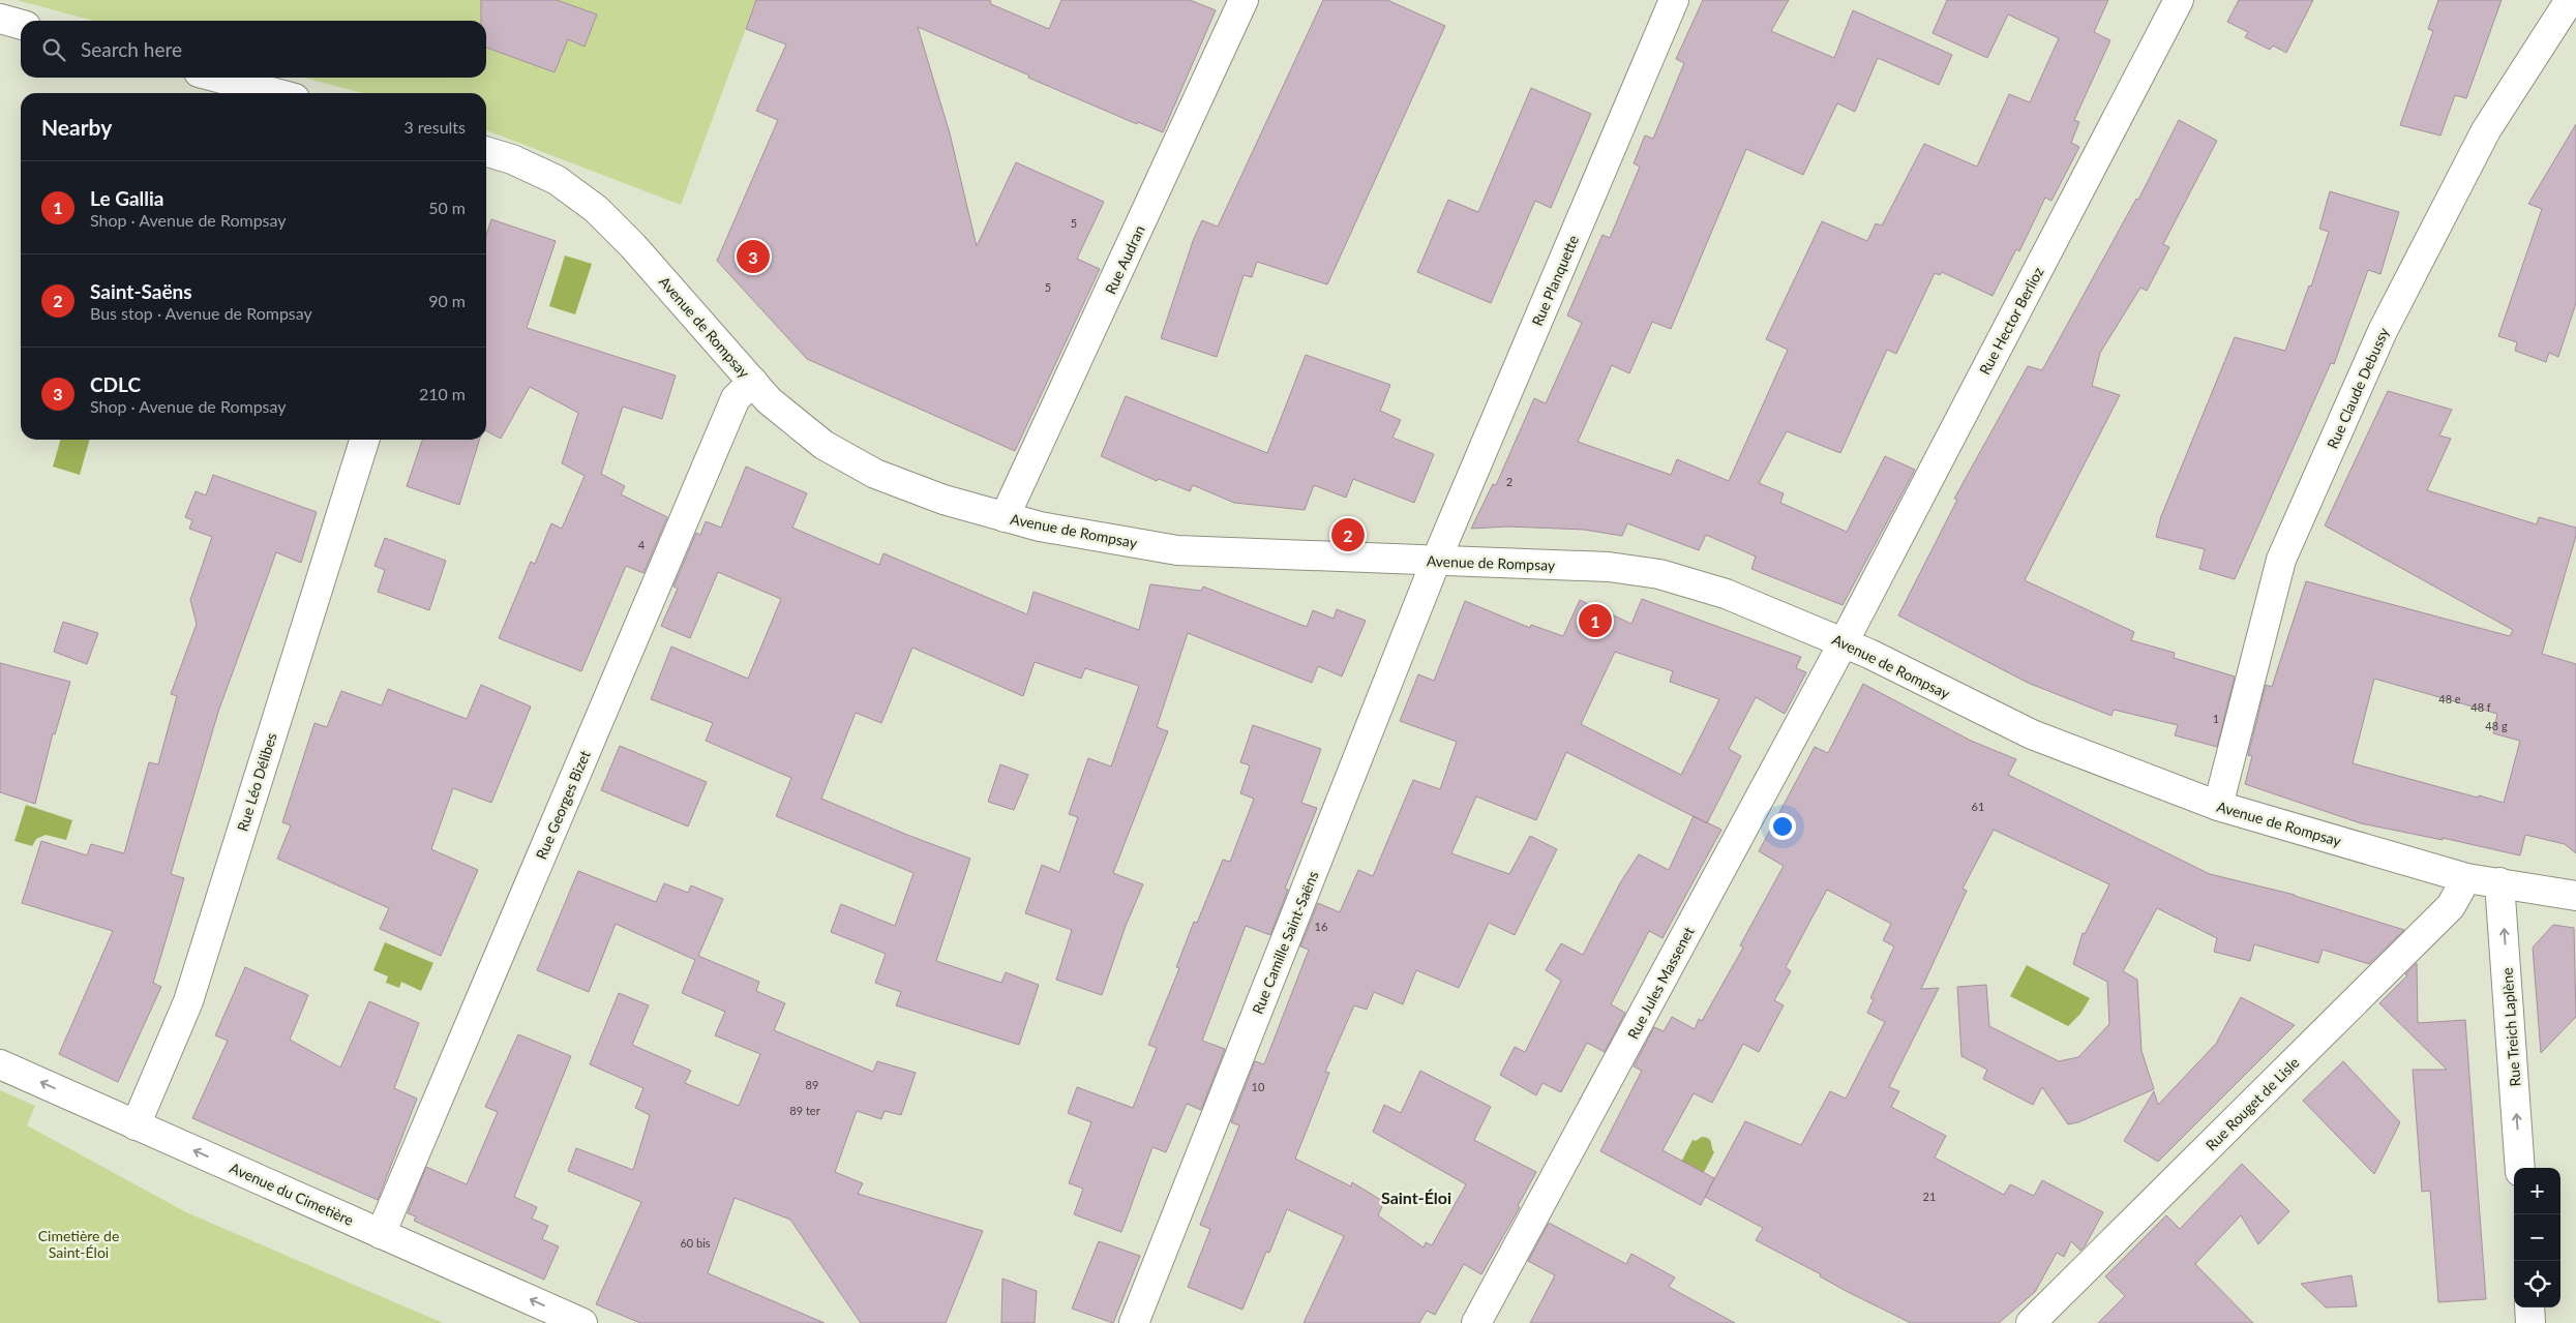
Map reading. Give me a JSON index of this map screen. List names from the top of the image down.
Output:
{
  "streets": {
    "street": [
      "Rue Audran",
      "Rue Planquette",
      "Rue Hector Berlioz",
      "Avenue de Rompsay",
      "Rue Claude Debussy",
      "Rue Léo Délibes",
      "Rue Georges Bizet",
      "Rue Camille Saint-Saëns",
      "Rue Jules Massenet",
      "Rue Treich Laplène",
      "Rue Rouget de Lisle",
      "Avenue du Cimetière"
    ]
  },
  "crossings": [
    ["Rue Audran", "Avenue de Rompsay"],
    ["Rue Planquette", "Avenue de Rompsay"],
    ["Rue Planquette", "Rue Camille Saint-Saëns"],
    ["Rue Hector Berlioz", "Avenue de Rompsay"],
    ["Rue Hector Berlioz", "Rue Jules Massenet"],
    ["Avenue de Rompsay", "Rue Claude Debussy"],
    ["Avenue de Rompsay", "Rue Georges Bizet"],
    ["Avenue de Rompsay", "Rue Camille Saint-Saëns"],
    ["Avenue de Rompsay", "Rue Jules Massenet"],
    ["Avenue de Rompsay", "Rue Treich Laplène"],
    ["Avenue de Rompsay", "Rue Rouget de Lisle"],
    ["Rue Léo Délibes", "Avenue du Cimetière"],
    ["Rue Georges Bizet", "Avenue du Cimetière"]
  ],
  "one_way": ["Rue Treich Laplène", "Avenue du Cimetière"],
  "districts": ["Saint-Éloi"],
  "parks": ["Cimetière de Saint-Éloi"],
  "house_numbers": [
    "5",
    "5",
    "2",
    "4",
    "48 e",
    "48 f",
    "1",
    "48 g",
    "61",
    "16",
    "89",
    "10",
    "89 ter",
    "21",
    "60 bis"
  ],
  "page": {
    "search": "Search here",
    "heading": ["Nearby", "3 results"],
    "list": [
      {
        "mark": "1",
        "name": "Le Gallia",
        "note": "Shop · Avenue de Rompsay",
        "value": "50 m"
      },
      {
        "mark": "2",
        "name": "Saint-Saëns",
        "note": "Bus stop · Avenue de Rompsay",
        "value": "90 m"
      },
      {
        "mark": "3",
        "name": "CDLC",
        "note": "Shop · Avenue de Rompsay",
        "value": "210 m"
      }
    ],
    "pins": ["3", "2", "1"],
    "map_buttons": ["+", "−"]
  }
}
